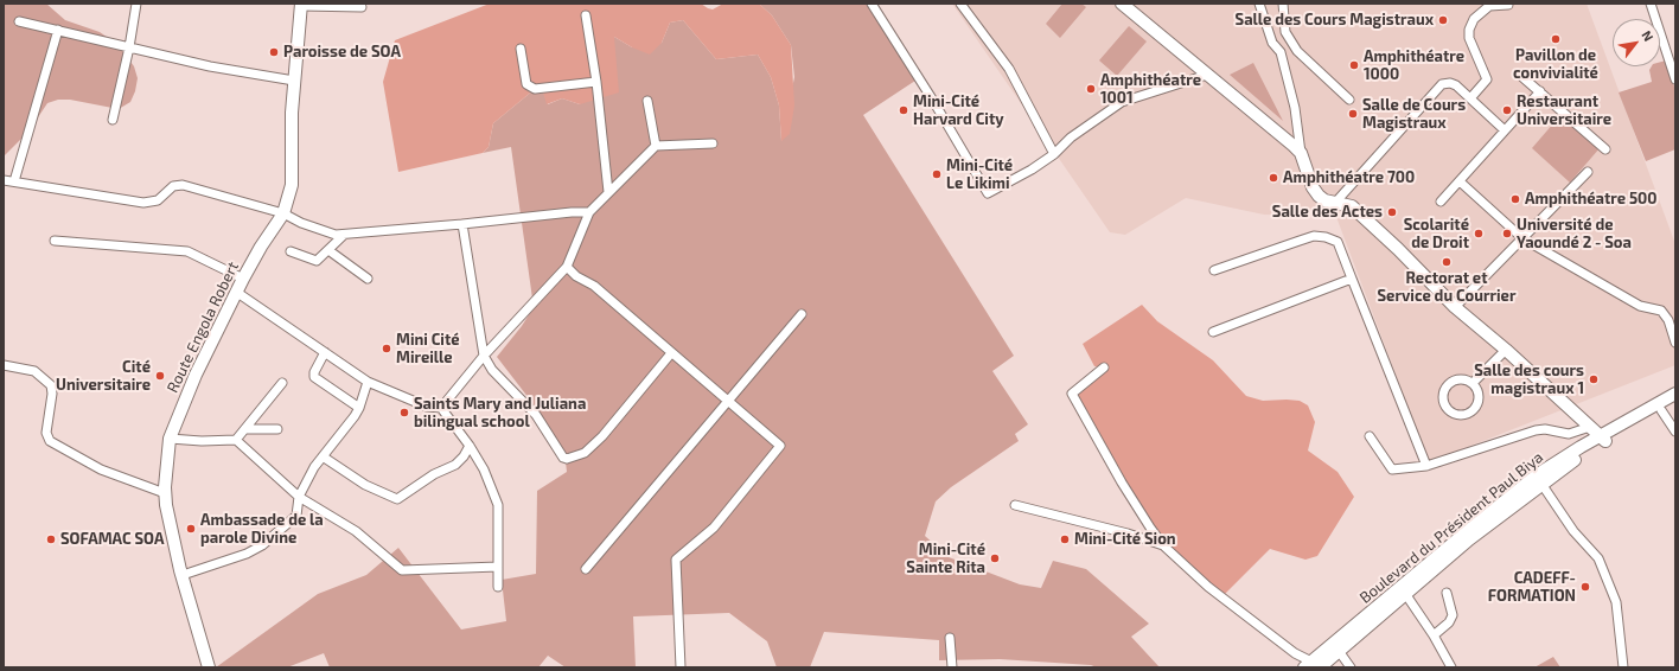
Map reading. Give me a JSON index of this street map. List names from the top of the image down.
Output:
{
  "streets": {
    "street": ["Route Engola Robert", "Boulevard du Président Paul Biya"]
  },
  "places": [
    "Salle des Cours Magistraux",
    "Pavillon de convivialité",
    "Paroisse de SOA",
    "Amphithéatre 1000",
    "Amphithéatre 1001",
    "Mini-Cité Harvard City",
    "Restaurant Universitaire",
    "Salle de Cours Magistraux",
    "Mini-Cité Le Likimi",
    "Amphithéatre 700",
    "Amphithéatre 500",
    "Salle des Actes",
    "Scolarité de Droit",
    "Université de Yaoundé 2 - Soa",
    "Rectorat et Service du Courrier",
    "Mini Cité Mireille",
    "Cité Universitaire",
    "Salle des cours magistraux 1",
    "Saints Mary and Juliana bilingual school",
    "Ambassade de la parole Divine",
    "SOFAMAC SOA",
    "Mini-Cité Sion",
    "Mini-Cité Sainte Rita",
    "CADEFF- FORMATION"
  ],
  "north": "top right"
}
